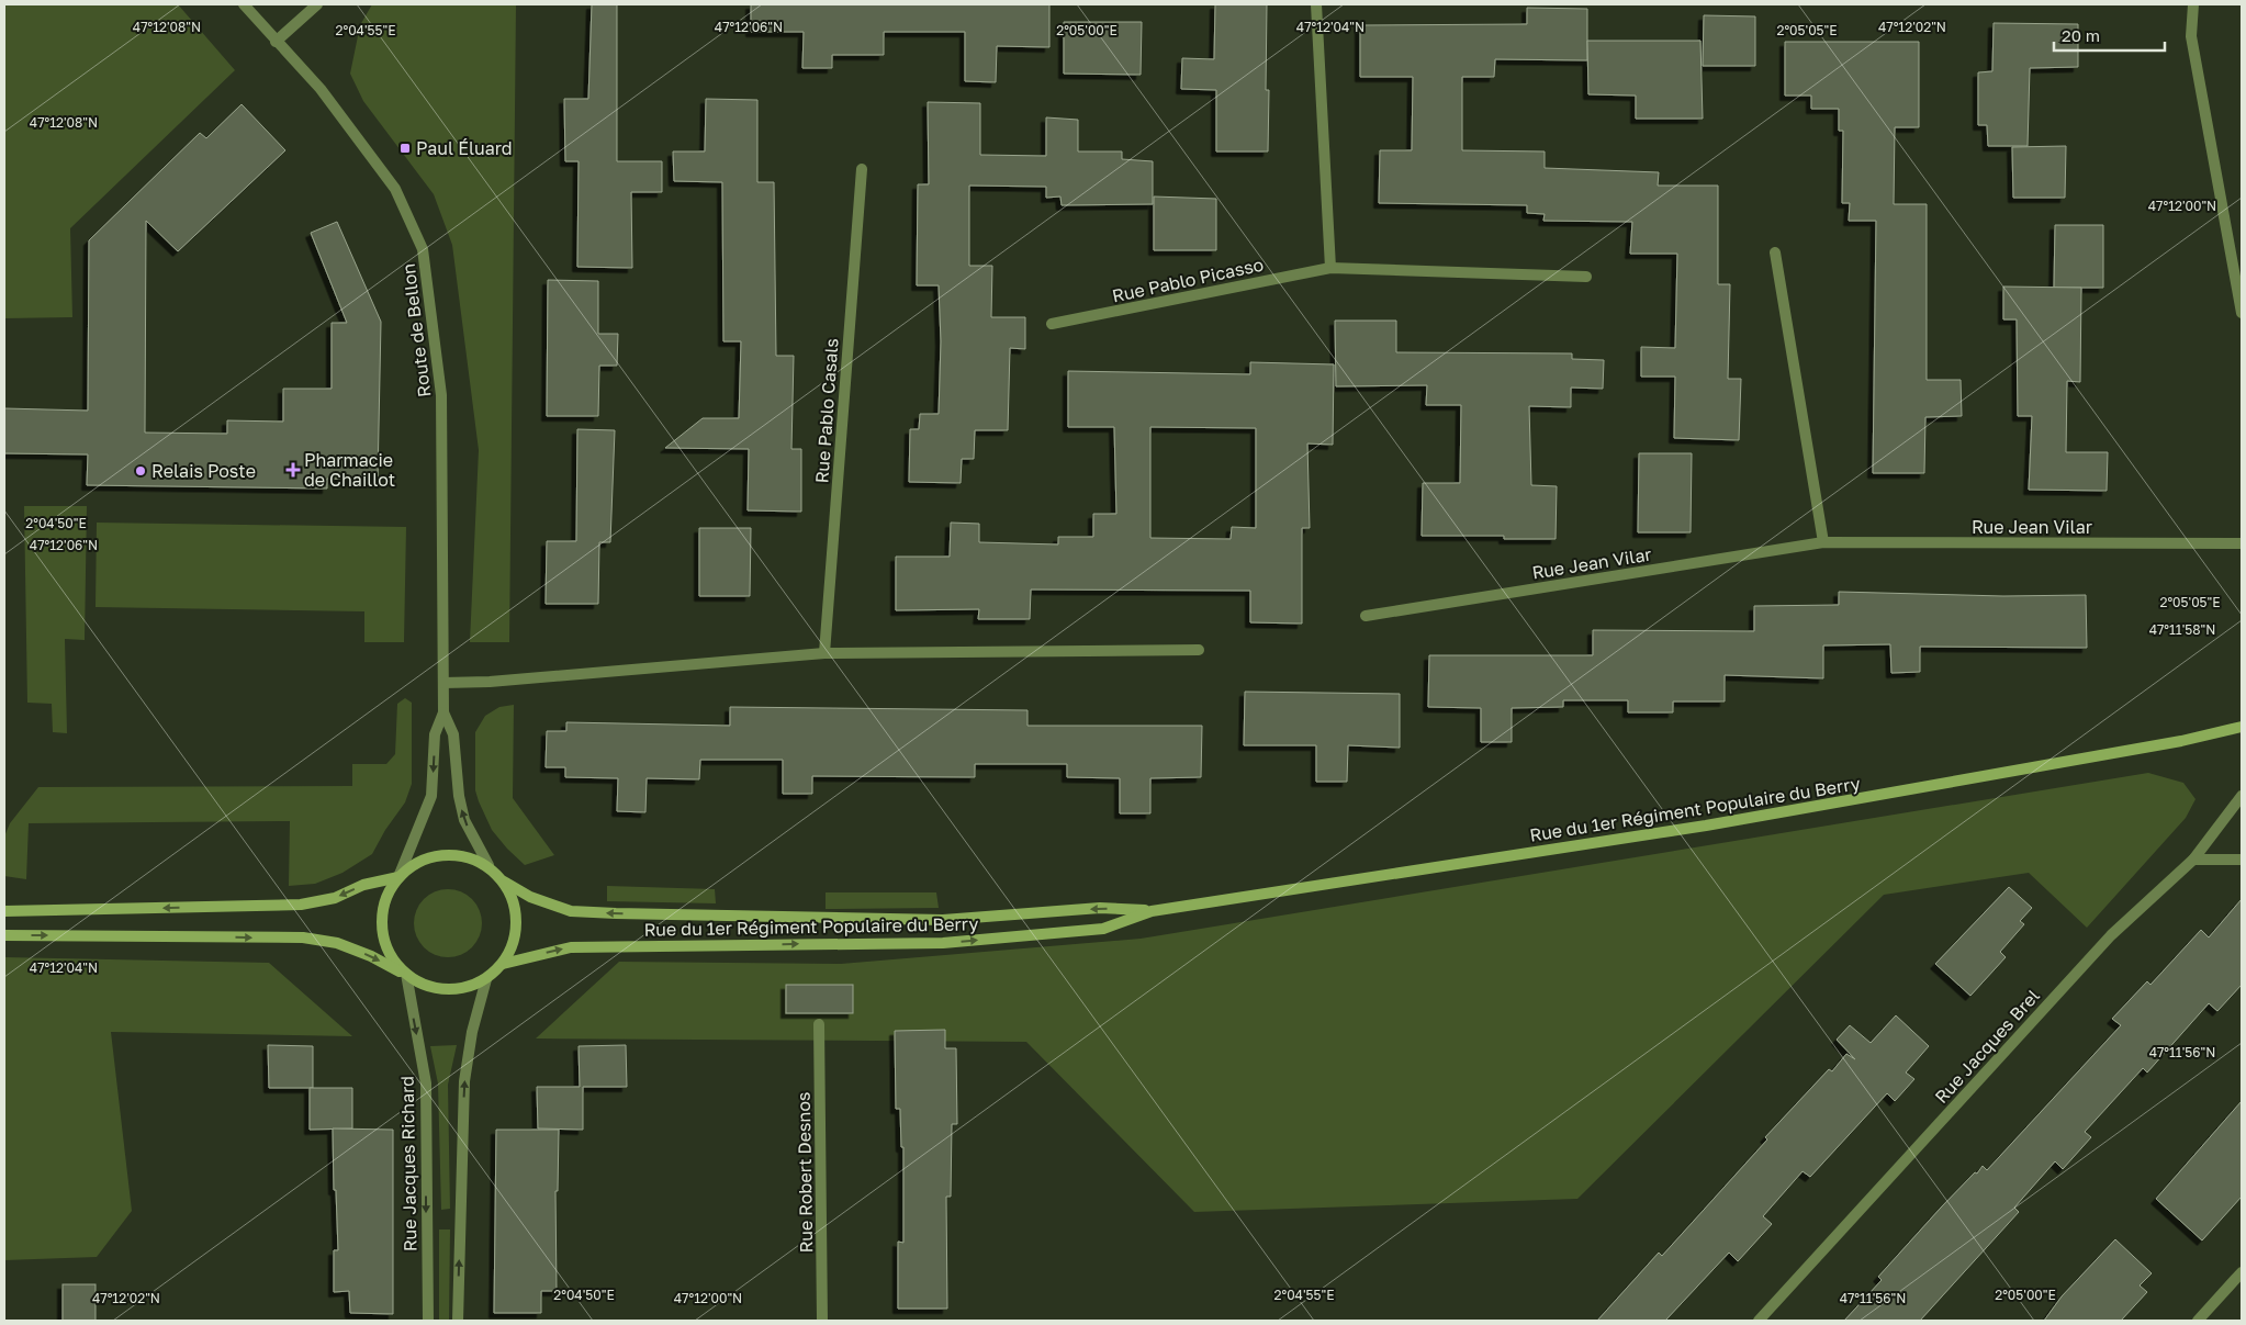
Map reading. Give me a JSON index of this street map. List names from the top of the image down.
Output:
{
  "streets": {
    "main road": ["Rue du 1er Régiment Populaire du Berry"],
    "street": [
      "Rue Pablo Picasso",
      "Route de Bellon",
      "Rue Pablo Casals",
      "Rue Jean Vilar",
      "Rue Jacques Brel",
      "Rue Jacques Richard",
      "Rue Robert Desnos"
    ]
  },
  "crossings": [
    ["Route de Bellon", "Rue du 1er Régiment Populaire du Berry"],
    ["Route de Bellon", "Rue Jacques Richard"],
    ["Rue du 1er Régiment Populaire du Berry", "Rue Jacques Richard"]
  ],
  "places": {
    "transit": ["Paul Éluard"],
    "health": ["Pharmacie de Chaillot"],
    "other": ["Relais Poste"]
  },
  "scale_bar": "20 m",
  "coordinates": [
    "47°12'08\"N",
    "47°12'06\"N",
    "47°12'04\"N",
    "47°12'02\"N",
    "2°04'55\"E",
    "2°05'00\"E",
    "2°05'05\"E",
    "47°12'00\"N",
    "2°04'50\"E",
    "47°11'58\"N",
    "47°11'56\"N"
  ]
}
